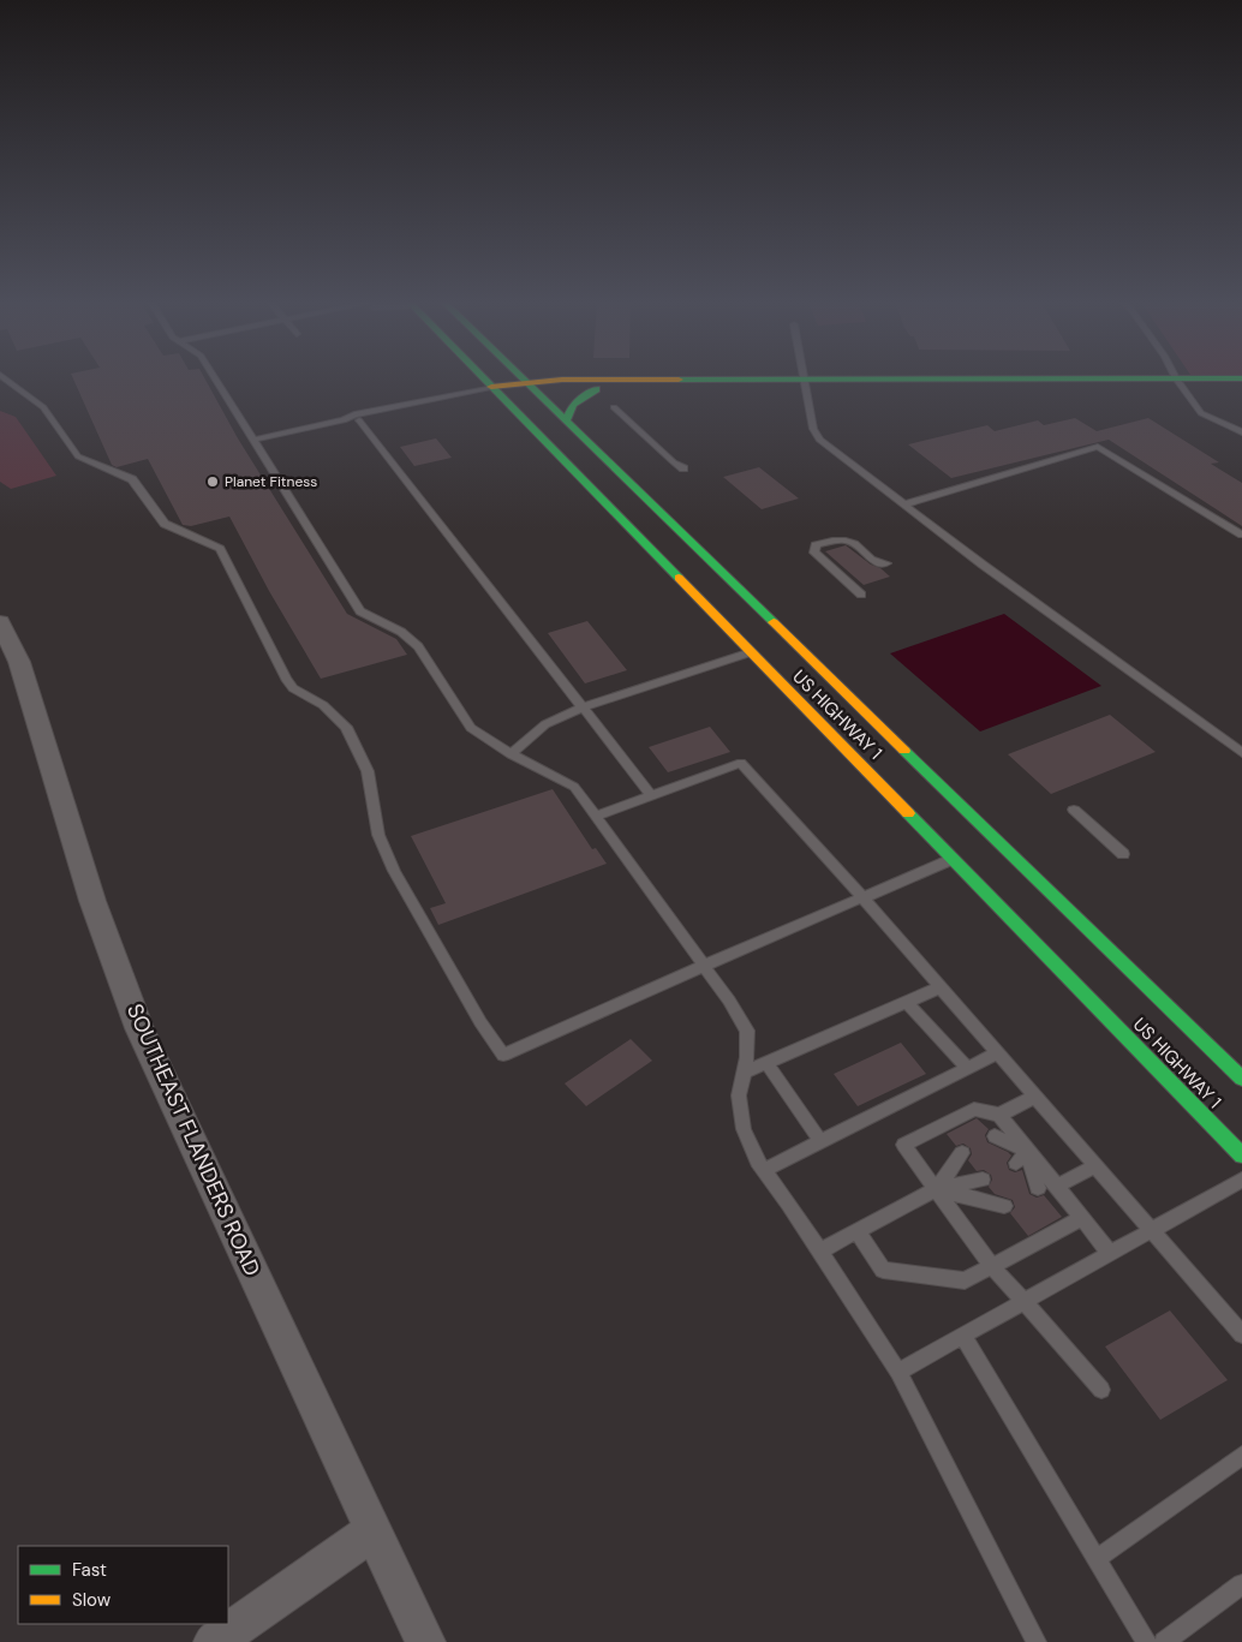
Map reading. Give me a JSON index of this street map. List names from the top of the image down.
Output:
{
  "streets": {
    "main road": ["US HIGHWAY 1"],
    "street": ["SOUTHEAST FLANDERS ROAD"]
  },
  "places": ["Planet Fitness"],
  "legend": ["Fast", "Slow"]
}
